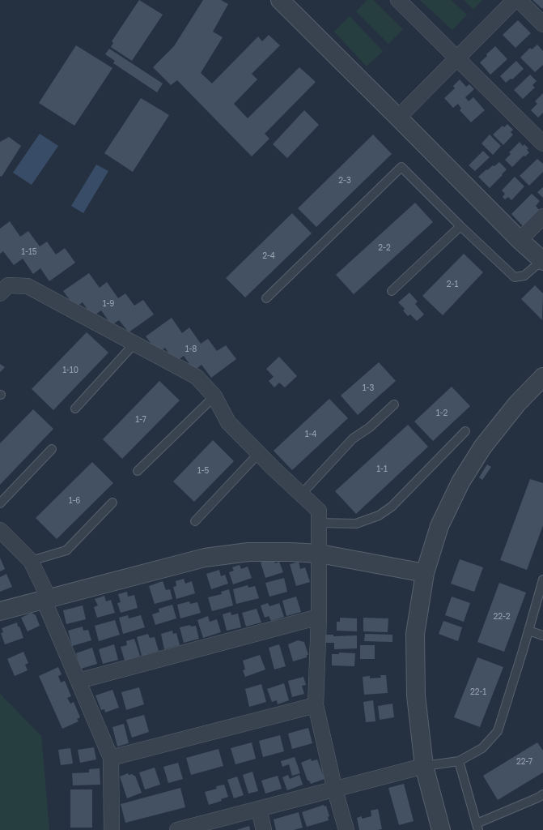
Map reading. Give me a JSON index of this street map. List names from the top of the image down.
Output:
{
  "house_numbers": [
    "2-3",
    "2-2",
    "1-15",
    "2-4",
    "2-1",
    "1-9",
    "1-8",
    "1-10",
    "1-3",
    "1-2",
    "1-7",
    "1-4",
    "1-1",
    "1-5",
    "1-6",
    "22-2",
    "22-1",
    "22-7"
  ]
}
